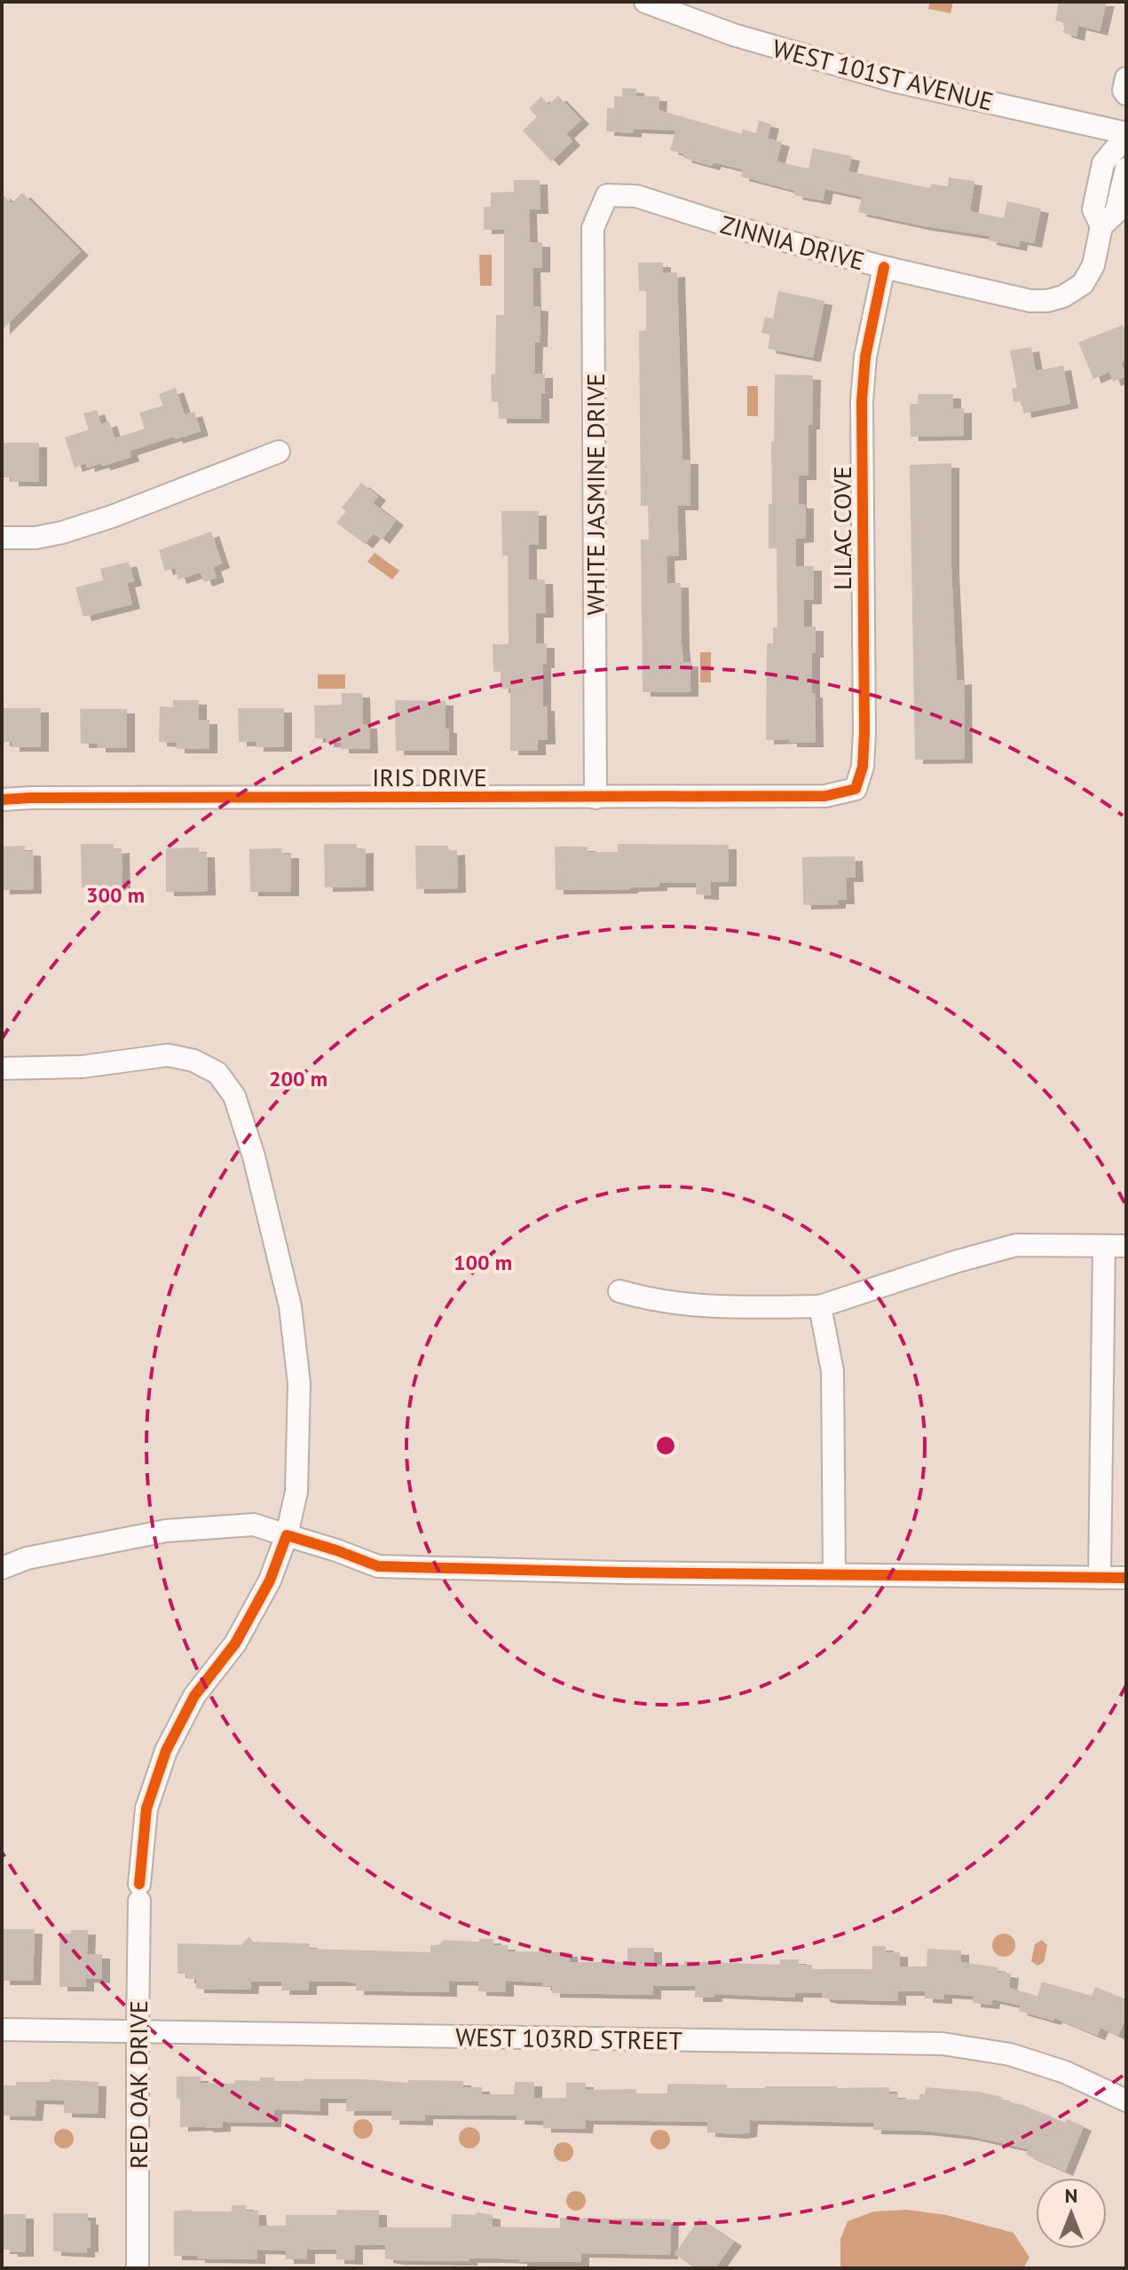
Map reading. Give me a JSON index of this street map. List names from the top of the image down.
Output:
{
  "streets": {
    "street": [
      "WEST 101ST AVENUE",
      "ZINNIA DRIVE",
      "WHITE JASMINE DRIVE",
      "LILAC COVE",
      "IRIS DRIVE",
      "WEST 103RD STREET",
      "RED OAK DRIVE"
    ]
  },
  "crossings": [
    ["WEST 101ST AVENUE", "ZINNIA DRIVE"],
    ["ZINNIA DRIVE", "WHITE JASMINE DRIVE"],
    ["ZINNIA DRIVE", "LILAC COVE"],
    ["WHITE JASMINE DRIVE", "IRIS DRIVE"],
    ["LILAC COVE", "IRIS DRIVE"],
    ["WEST 103RD STREET", "RED OAK DRIVE"]
  ],
  "north": "top",
  "rings": ["300 m", "200 m", "100 m"]
}
